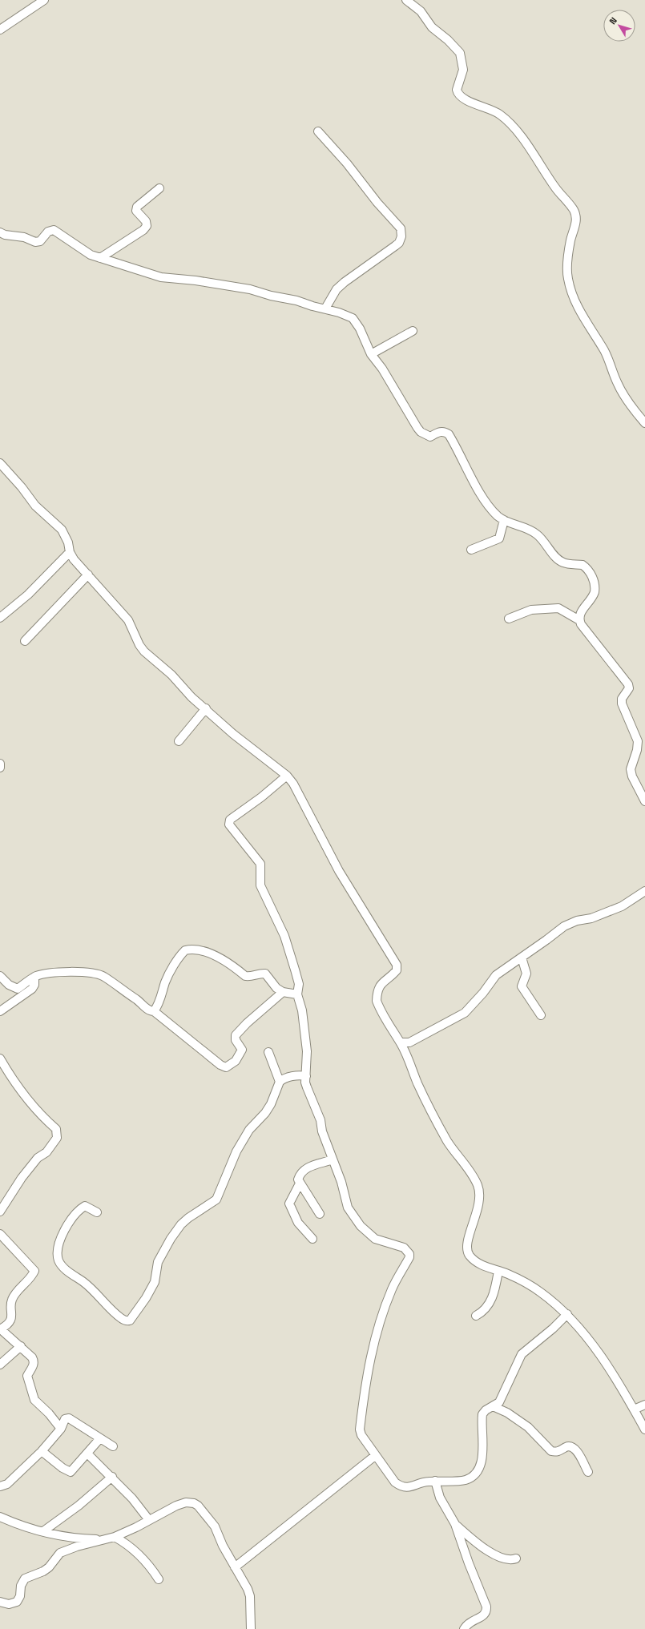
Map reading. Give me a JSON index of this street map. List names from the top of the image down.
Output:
{
  "north": "top left"
}
